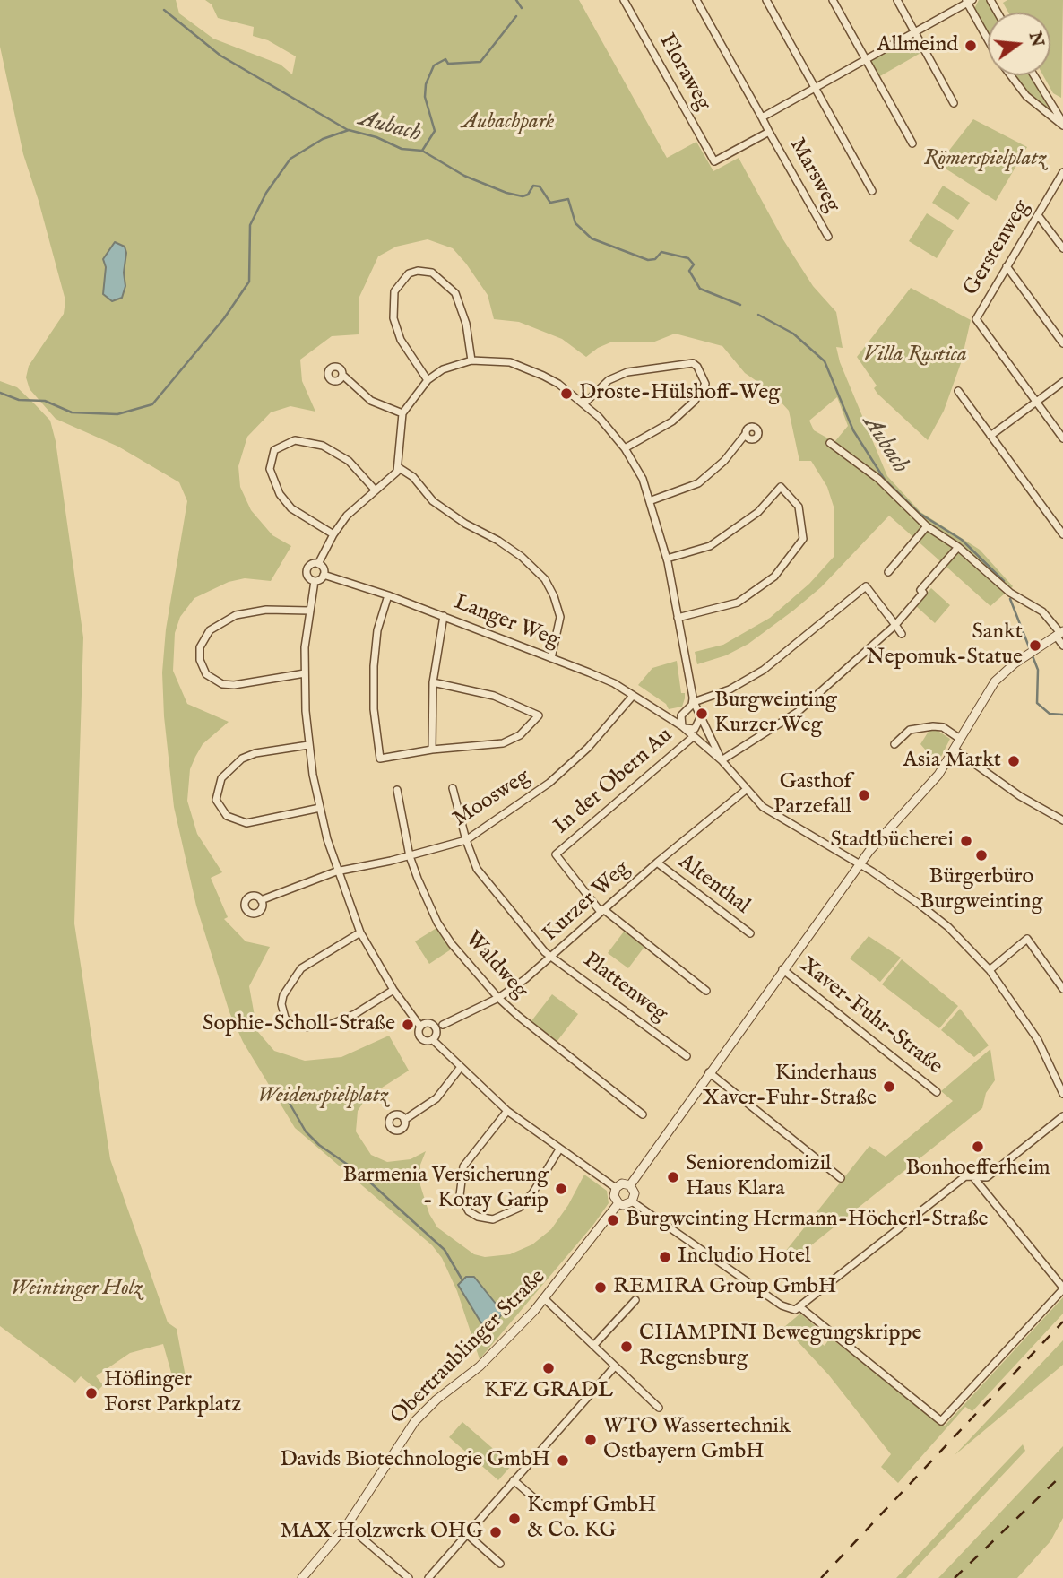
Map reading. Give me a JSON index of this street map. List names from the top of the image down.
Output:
{
  "streets": {
    "street": [
      "Floraweg",
      "Marsweg",
      "Gerstenweg",
      "Langer Weg",
      "In der Obern Au",
      "Moosweg",
      "Altenthal",
      "Kurzer Weg",
      "Waldweg",
      "Plattenweg",
      "Xaver-Fuhr-Straße",
      "Obertraublinger Straße"
    ]
  },
  "crossings": [
    ["Floraweg", "Marsweg"],
    ["Langer Weg", "In der Obern Au"],
    ["Langer Weg", "Moosweg"],
    ["Langer Weg", "Kurzer Weg"],
    ["In der Obern Au", "Kurzer Weg"],
    ["Moosweg", "Waldweg"],
    ["Moosweg", "Plattenweg"],
    ["Altenthal", "Kurzer Weg"],
    ["Kurzer Weg", "Waldweg"],
    ["Kurzer Weg", "Plattenweg"]
  ],
  "water": ["Aubach"],
  "parks": [
    "Aubachpark",
    "Römerspielplatz",
    "Villa Rustica",
    "Weidenspielplatz",
    "Weintinger Holz"
  ],
  "places": [
    "Allmeind",
    "Droste-Hülshoff-Weg",
    "Sankt Nepomuk-Statue",
    "Burgweinting Kurzer Weg",
    "Asia Markt",
    "Gasthof Parzefall",
    "Stadtbücherei",
    "Bürgerbüro Burgweinting",
    "Sophie-Scholl-Straße",
    "Kinderhaus Xaver-Fuhr-Straße",
    "Bonhoefferheim",
    "Seniorendomizil Haus Klara",
    "Barmenia Versicherung - Koray Garip",
    "Burgweinting Hermann-Höcherl-Straße",
    "Includio Hotel",
    "REMIRA Group GmbH",
    "CHAMPINI Bewegungskrippe Regensburg",
    "KFZ GRADL",
    "Höflinger Forst Parkplatz",
    "WTO Wassertechnik Ostbayern GmbH",
    "Davids Biotechnologie GmbH",
    "Kempf GmbH & Co. KG",
    "MAX Holzwerk OHG"
  ],
  "north": "right"
}
